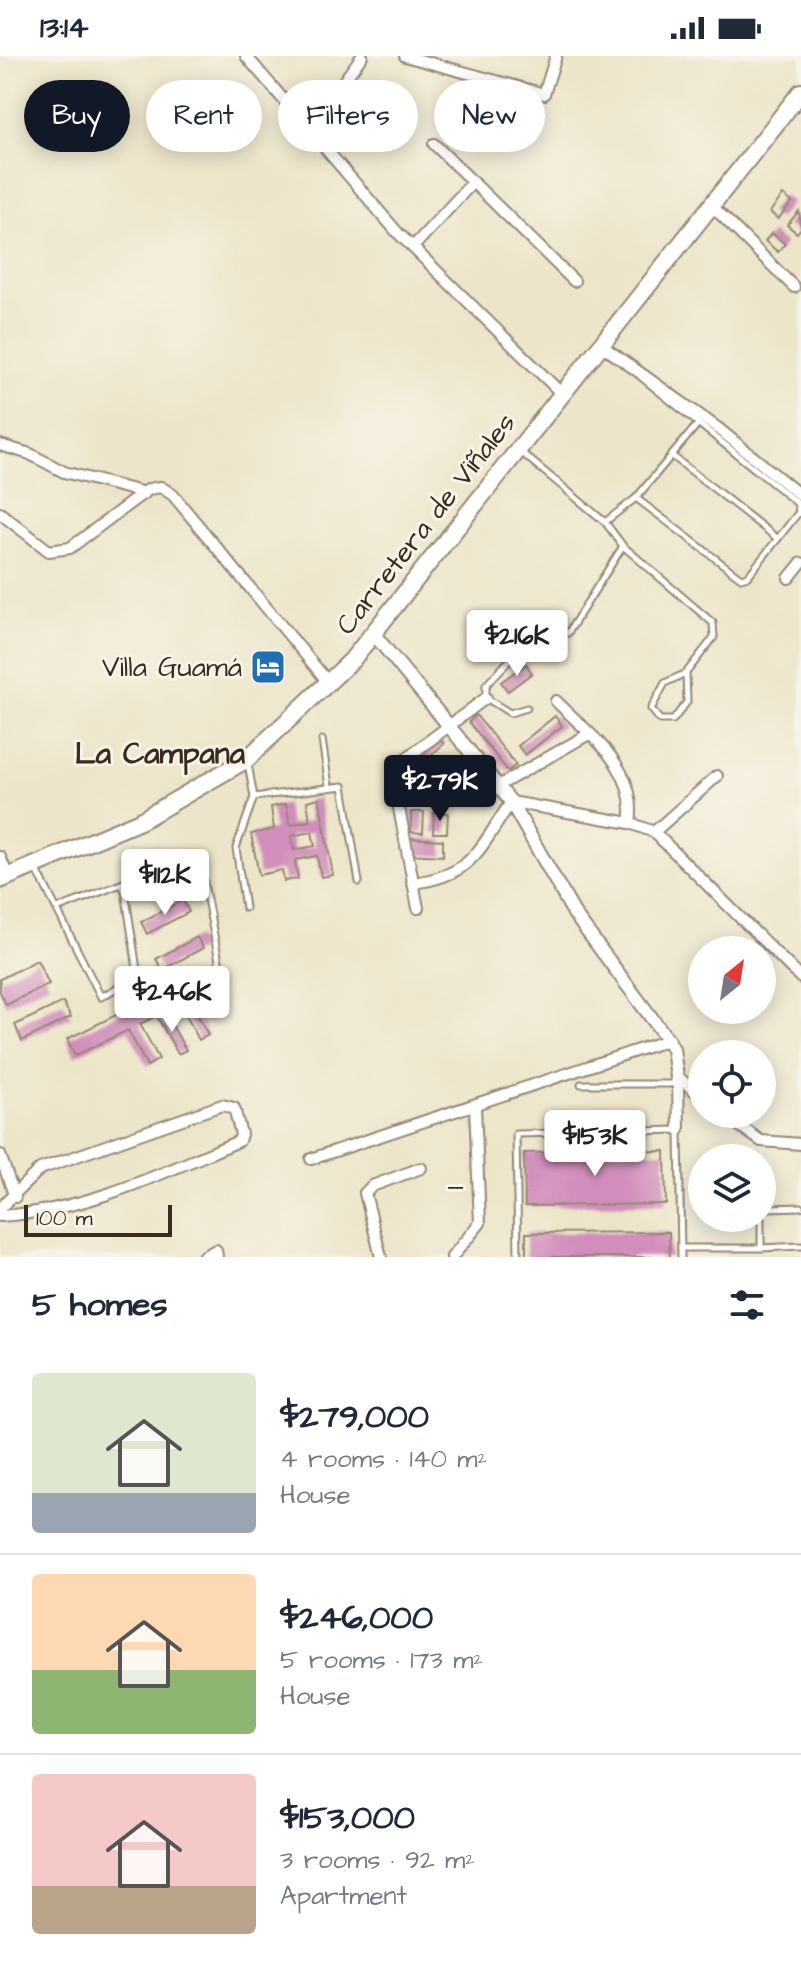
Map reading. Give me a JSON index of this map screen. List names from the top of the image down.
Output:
{
  "streets": {
    "main road": ["Carretera de Viñales"],
    "street": ["1"]
  },
  "districts": ["La Campana"],
  "places": {
    "hotel": ["Villa Guamá"]
  },
  "scale_bar": "100 m",
  "north": "top right",
  "page": {
    "status": "13:14",
    "chip": [
      "Buy",
      "Rent",
      "Filters",
      "New"
    ],
    "price": [
      "$216K",
      "$279K",
      "$112K",
      "$246K",
      "$153K"
    ],
    "scale": "100 m",
    "heading": "5 homes",
    "list": [
      {
        "name": "$279,000",
        "note": "4 rooms · 140 m² · House"
      },
      {
        "name": "$246,000",
        "note": "5 rooms · 173 m² · House"
      },
      {
        "name": "$153,000",
        "note": "3 rooms · 92 m² · Apartment"
      }
    ]
  }
}
